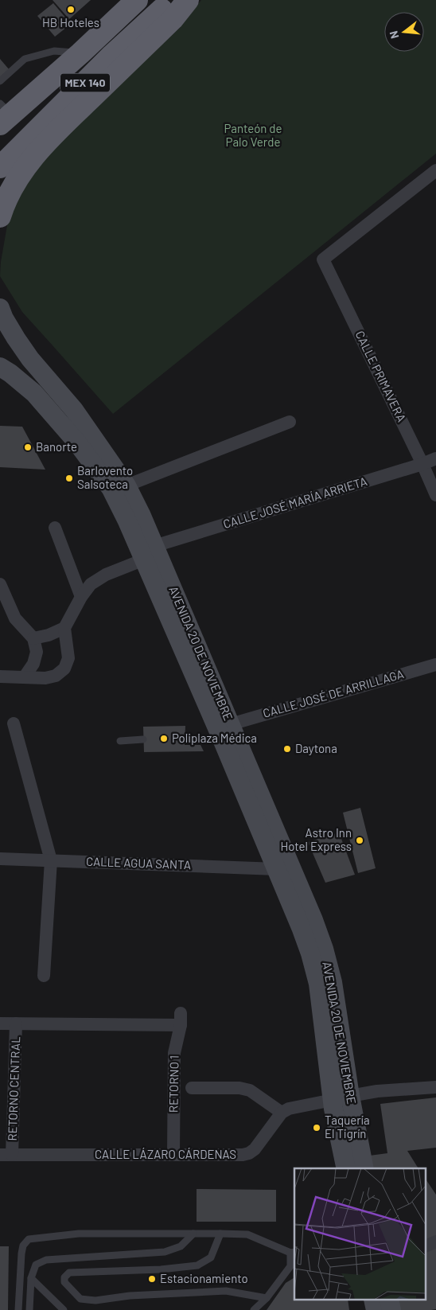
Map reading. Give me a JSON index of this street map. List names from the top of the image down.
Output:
{
  "streets": {
    "highway": ["MEX 140"],
    "main road": ["AVENIDA 20 DE NOVIEMBRE"],
    "street": [
      "CALLE PRIMAVERA",
      "CALLE JOSÉ MARÍA ARRIETA",
      "CALLE JOSÉ DE ARRILLAGA",
      "CALLE AGUA SANTA",
      "RETORNO 1",
      "RETORNO CENTRAL",
      "CALLE LÁZARO CÁRDENAS"
    ]
  },
  "crossings": [
    ["CALLE PRIMAVERA", "CALLE JOSÉ MARÍA ARRIETA"],
    ["CALLE JOSÉ MARÍA ARRIETA", "AVENIDA 20 DE NOVIEMBRE"],
    ["AVENIDA 20 DE NOVIEMBRE", "CALLE JOSÉ DE ARRILLAGA"],
    ["AVENIDA 20 DE NOVIEMBRE", "CALLE AGUA SANTA"],
    ["RETORNO 1", "RETORNO CENTRAL"],
    ["RETORNO 1", "CALLE LÁZARO CÁRDENAS"],
    ["RETORNO CENTRAL", "CALLE LÁZARO CÁRDENAS"]
  ],
  "parks": ["Panteón de Palo Verde"],
  "places": [
    "HB Hoteles",
    "Banorte",
    "Barlovento Salsoteca",
    "Poliplaza Médica",
    "Daytona",
    "Astro Inn Hotel Express",
    "Taquería El Tigrín",
    "Estacionamiento"
  ],
  "north": "left"
}
